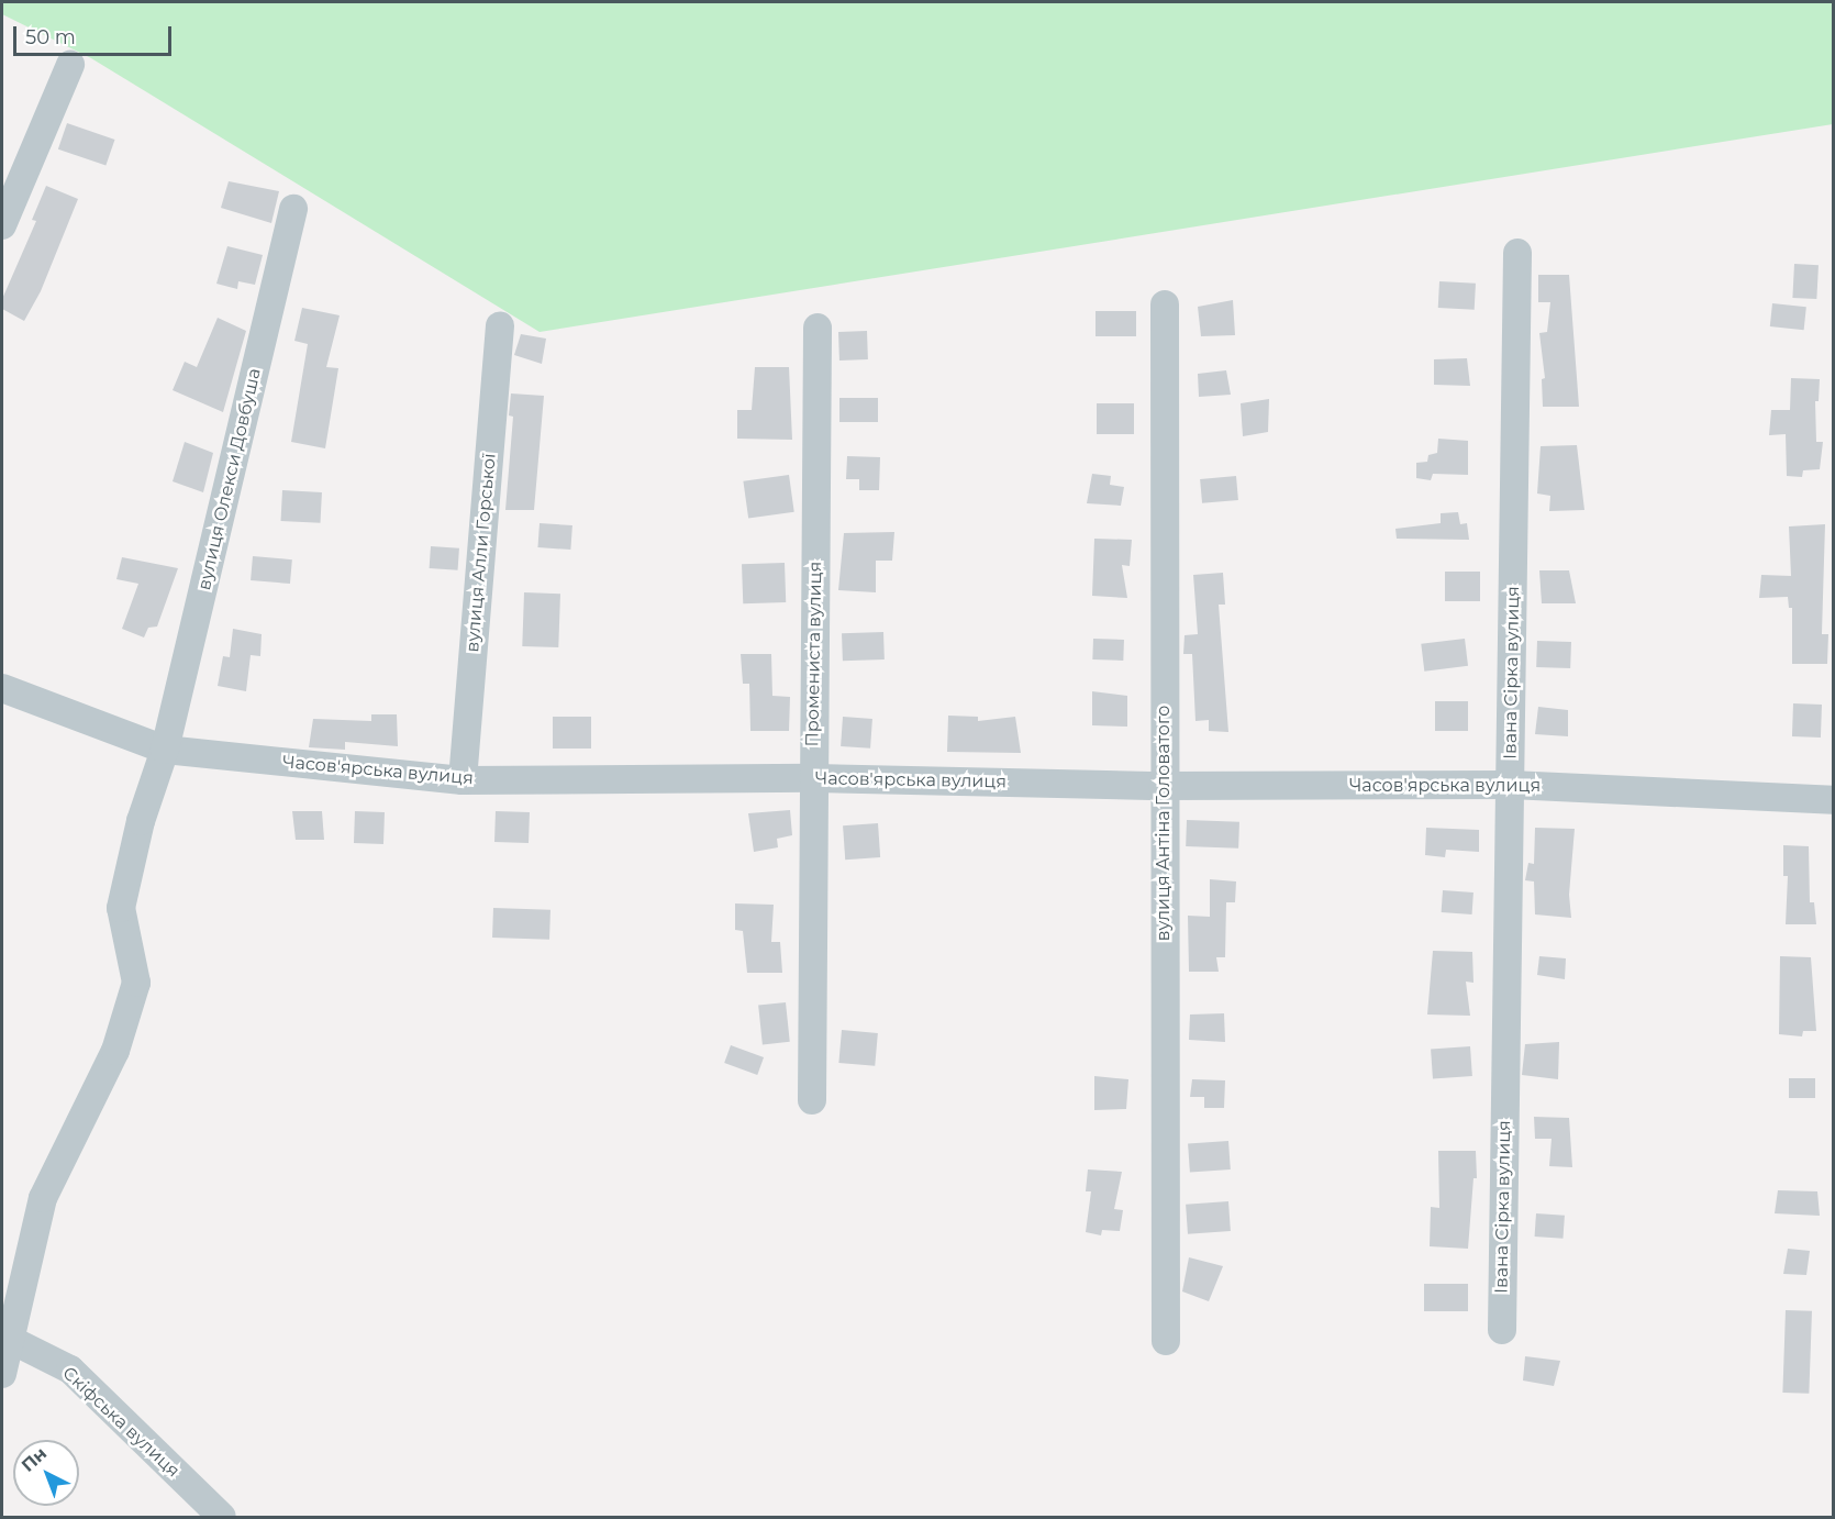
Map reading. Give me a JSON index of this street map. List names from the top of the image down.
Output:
{
  "streets": {
    "street": [
      "вулиця Олекси Довбуша",
      "вулиця Алли Горської",
      "Промениста вулиця",
      "Івана Сірка вулиця",
      "Часов'ярська вулиця",
      "вулиця Антіна Головатого",
      "Скіфська вулиця"
    ]
  },
  "crossings": [
    ["вулиця Олекси Довбуша", "Часов'ярська вулиця"],
    ["вулиця Олекси Довбуша", "Скіфська вулиця"],
    ["вулиця Алли Горської", "Часов'ярська вулиця"],
    ["Промениста вулиця", "Часов'ярська вулиця"],
    ["Івана Сірка вулиця", "Часов'ярська вулиця"],
    ["Часов'ярська вулиця", "вулиця Антіна Головатого"]
  ],
  "scale_bar": "50 m",
  "north": "top left"
}
